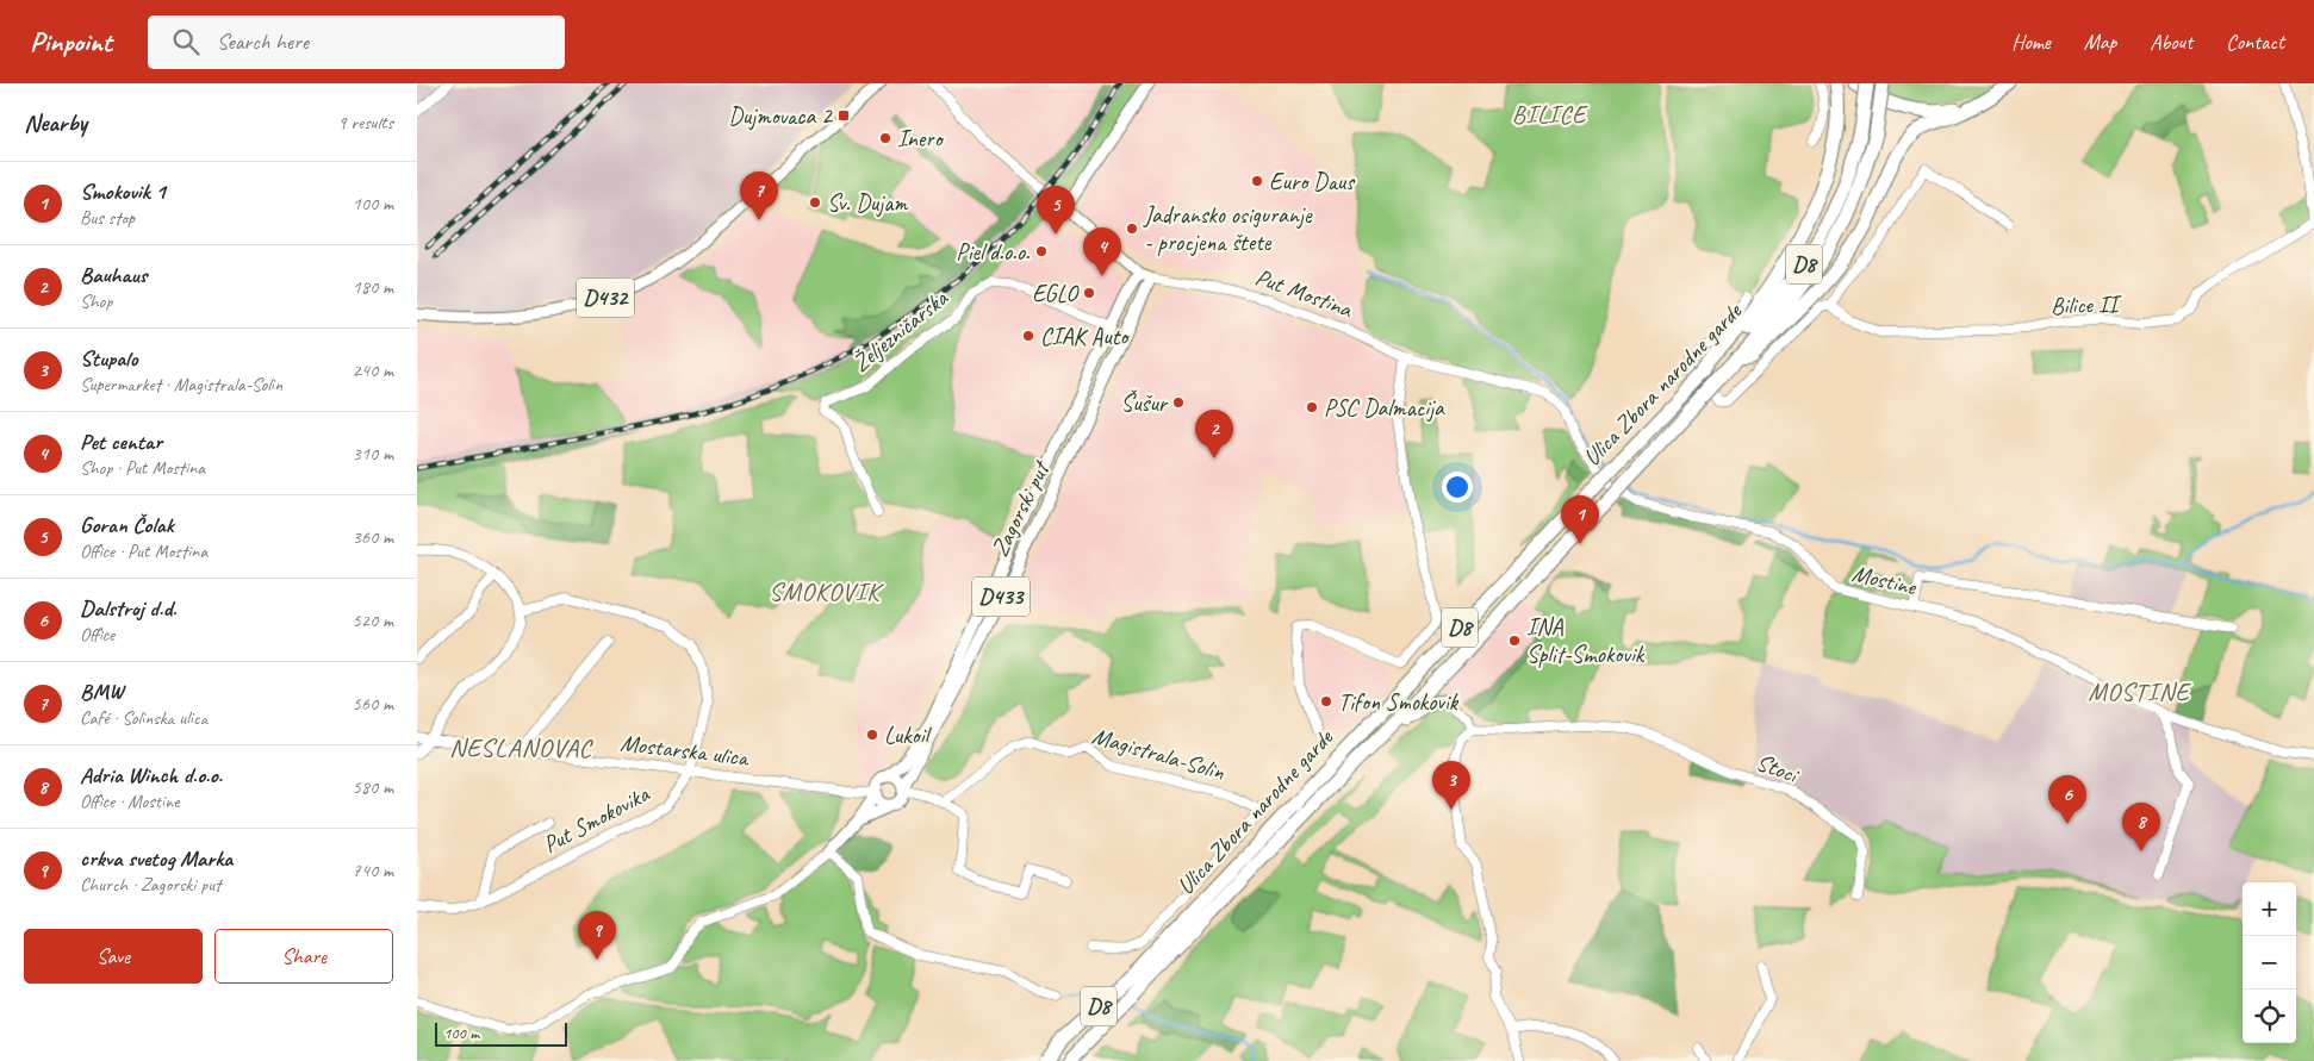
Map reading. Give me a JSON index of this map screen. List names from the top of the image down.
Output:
{
  "streets": {
    "highway": ["D8", "Ulica Zbora narodne garde"],
    "main road": [
      "Put Mostina",
      "D432",
      "Zagorski put",
      "D433"
    ],
    "street": [
      "Bilice II",
      "Željezničarska",
      "Mostine",
      "Mostarska ulica",
      "Magistrala-Solin",
      "Stoci",
      "Put Smokovika"
    ]
  },
  "crossings": [
    ["Put Mostina", "Zagorski put"],
    ["Put Mostina", "Mostine"],
    ["Željezničarska", "Zagorski put"],
    ["Zagorski put", "D433"],
    ["Zagorski put", "Mostarska ulica"],
    ["D433", "Mostarska ulica"],
    ["Mostarska ulica", "Put Smokovika"]
  ],
  "districts": [
    "BILICE",
    "SMOKOVIK",
    "MOSTINE",
    "NESLANOVAC"
  ],
  "places": {
    "transit": ["Dujmovaca 2"],
    "other": [
      "Inero",
      "Euro Daus",
      "Sv. Dujam",
      "Jadransko osiguranje - procjena štete",
      "Piel d.o.o.",
      "EGLO",
      "CIAK Auto",
      "Šušur",
      "PSC Dalmacija",
      "INA Split-Smokovik",
      "Tifon Smokovik",
      "Lukoil"
    ]
  },
  "scale_bar": "100 m",
  "page": {
    "header": "Pinpoint",
    "search": "Search here",
    "nav": [
      "Home",
      "Map",
      "About",
      "Contact"
    ],
    "heading": ["Nearby", "9 results"],
    "list": [
      {
        "mark": "1",
        "name": "Smokovik 1",
        "note": "Bus stop",
        "value": "100 m"
      },
      {
        "mark": "2",
        "name": "Bauhaus",
        "note": "Shop",
        "value": "180 m"
      },
      {
        "mark": "3",
        "name": "Stupalo",
        "note": "Supermarket · Magistrala-Solin",
        "value": "240 m"
      },
      {
        "mark": "4",
        "name": "Pet centar",
        "note": "Shop · Put Mostina",
        "value": "310 m"
      },
      {
        "mark": "5",
        "name": "Goran Čolak",
        "note": "Office · Put Mostina",
        "value": "360 m"
      },
      {
        "mark": "6",
        "name": "Dalstroj d.d.",
        "note": "Office",
        "value": "520 m"
      },
      {
        "mark": "7",
        "name": "BMW",
        "note": "Café · Solinska ulica",
        "value": "560 m"
      },
      {
        "mark": "8",
        "name": "Adria Winch d.o.o.",
        "note": "Office · Mostine",
        "value": "580 m"
      },
      {
        "mark": "9",
        "name": "crkva svetog Marka",
        "note": "Church · Zagorski put",
        "value": "740 m"
      }
    ],
    "pins": [
      "7",
      "5",
      "4",
      "2",
      "1",
      "3",
      "6",
      "8",
      "9"
    ],
    "map_buttons": ["+", "−"],
    "buttons": ["Save", "Share"],
    "scale": "100 m"
  }
}
